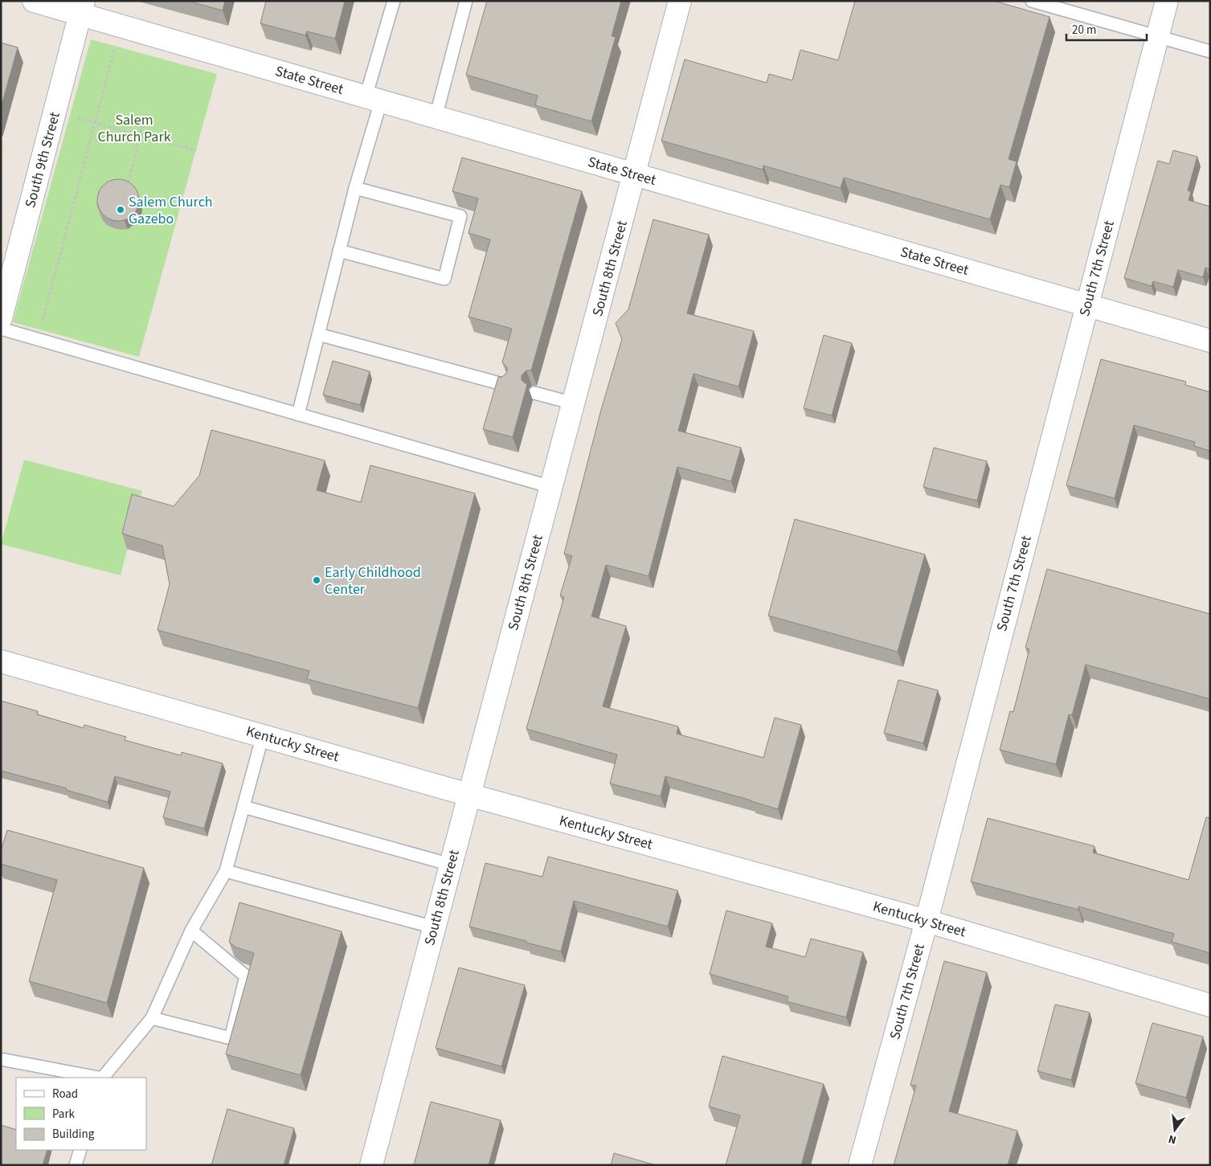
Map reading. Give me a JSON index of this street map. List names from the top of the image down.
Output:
{
  "streets": {
    "street": [
      "State Street",
      "South 9th Street",
      "South 8th Street",
      "South 7th Street",
      "Kentucky Street"
    ]
  },
  "crossings": [
    ["State Street", "South 9th Street"],
    ["State Street", "South 8th Street"],
    ["State Street", "South 7th Street"],
    ["South 8th Street", "Kentucky Street"],
    ["South 7th Street", "Kentucky Street"]
  ],
  "parks": ["Salem Church Park"],
  "places": ["Salem Church Gazebo", "Early Childhood Center"],
  "legend": ["Road", "Park", "Building"],
  "scale_bar": "20 m",
  "north": "bottom"
}
